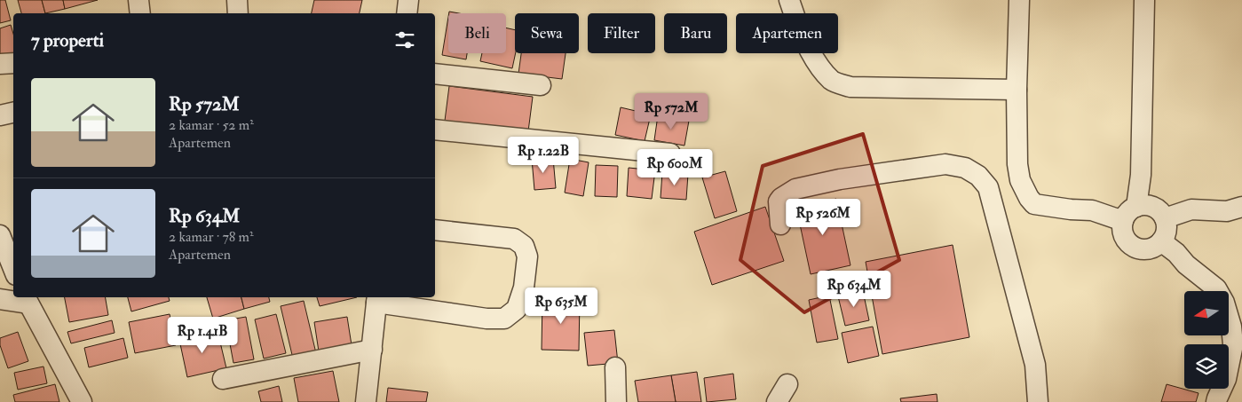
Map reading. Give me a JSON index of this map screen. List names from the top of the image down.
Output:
{
  "north": "left",
  "page": {
    "chip": [
      "Beli",
      "Sewa",
      "Filter",
      "Baru",
      "Apartemen"
    ],
    "heading": "7 properti",
    "list": [
      {
        "name": "Rp 572M",
        "note": "2 kamar · 52 m² · Apartemen"
      },
      {
        "name": "Rp 634M",
        "note": "2 kamar · 78 m² · Apartemen"
      }
    ],
    "price": [
      "Rp 572M",
      "Rp 1.22B",
      "Rp 600M",
      "Rp 526M",
      "Rp 634M",
      "Rp 635M",
      "Rp 1.41B"
    ]
  }
}
